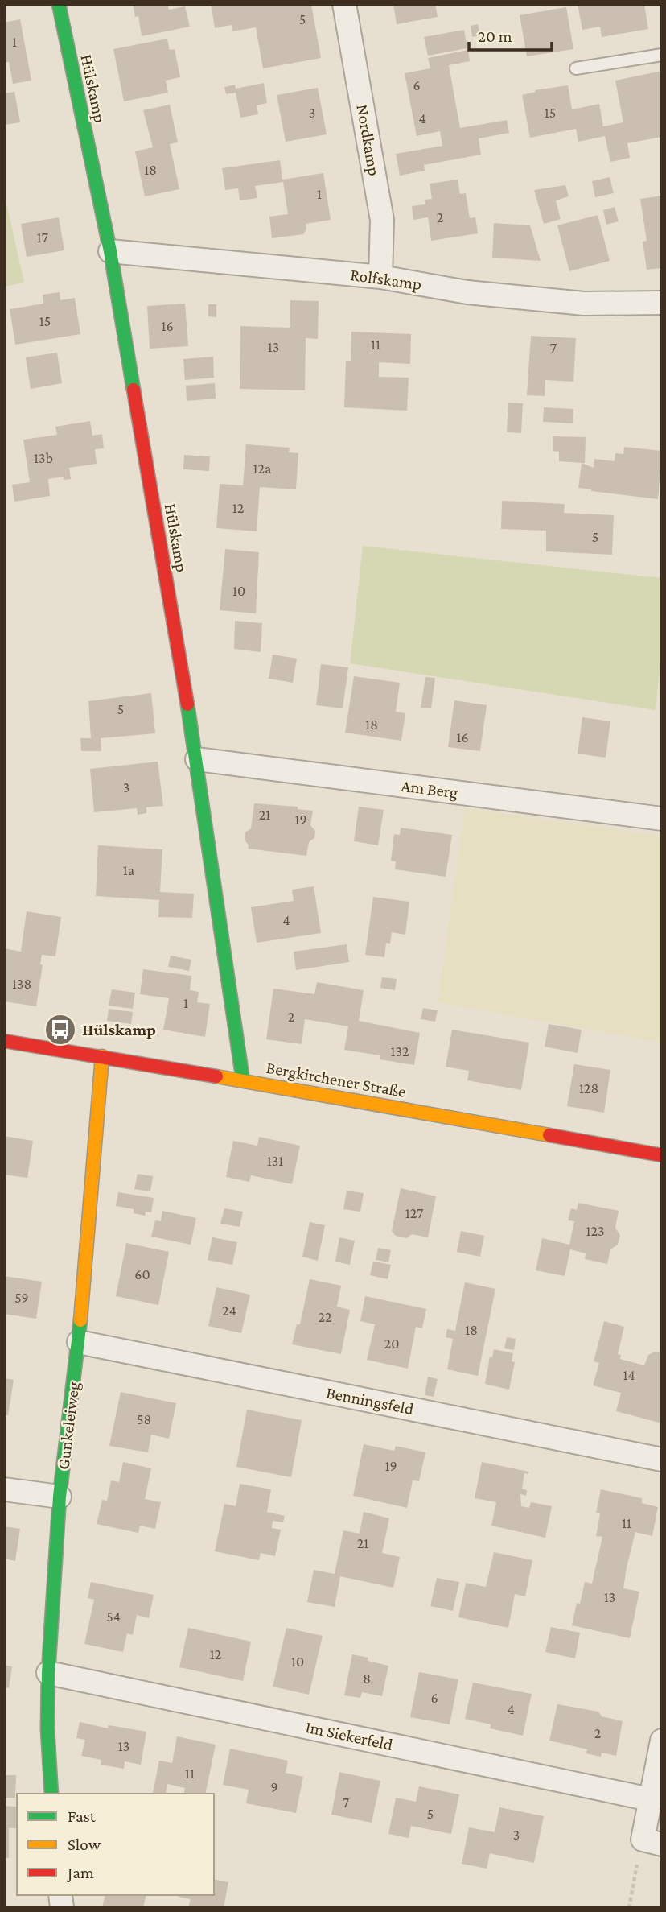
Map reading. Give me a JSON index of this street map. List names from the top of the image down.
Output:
{
  "streets": {
    "street": [
      "Hülskamp",
      "Nordkamp",
      "Rolfskamp",
      "Am Berg",
      "Bergkirchener Straße",
      "Benningsfeld",
      "Gunkeleiweg",
      "Im Siekerfeld"
    ]
  },
  "crossings": [
    ["Hülskamp", "Rolfskamp"],
    ["Hülskamp", "Am Berg"],
    ["Hülskamp", "Bergkirchener Straße"],
    ["Nordkamp", "Rolfskamp"],
    ["Bergkirchener Straße", "Gunkeleiweg"],
    ["Benningsfeld", "Gunkeleiweg"],
    ["Gunkeleiweg", "Im Siekerfeld"]
  ],
  "places": {
    "bus stop": ["Hülskamp"]
  },
  "house_numbers": [
    "5",
    "1",
    "6",
    "3",
    "15",
    "4",
    "18",
    "1",
    "2",
    "17",
    "15",
    "16",
    "11",
    "13",
    "7",
    "13b",
    "12a",
    "12",
    "5",
    "10",
    "5",
    "18",
    "16",
    "3",
    "21",
    "19",
    "1a",
    "4",
    "138",
    "1",
    "2",
    "132",
    "128",
    "131",
    "127",
    "123",
    "60",
    "59",
    "24",
    "22",
    "18",
    "20",
    "14",
    "58",
    "19",
    "11",
    "21",
    "13",
    "54",
    "12",
    "10",
    "8",
    "6",
    "4",
    "2",
    "13",
    "11",
    "9",
    "7",
    "5",
    "3"
  ],
  "legend": ["Fast", "Slow", "Jam"],
  "scale_bar": "20 m"
}
